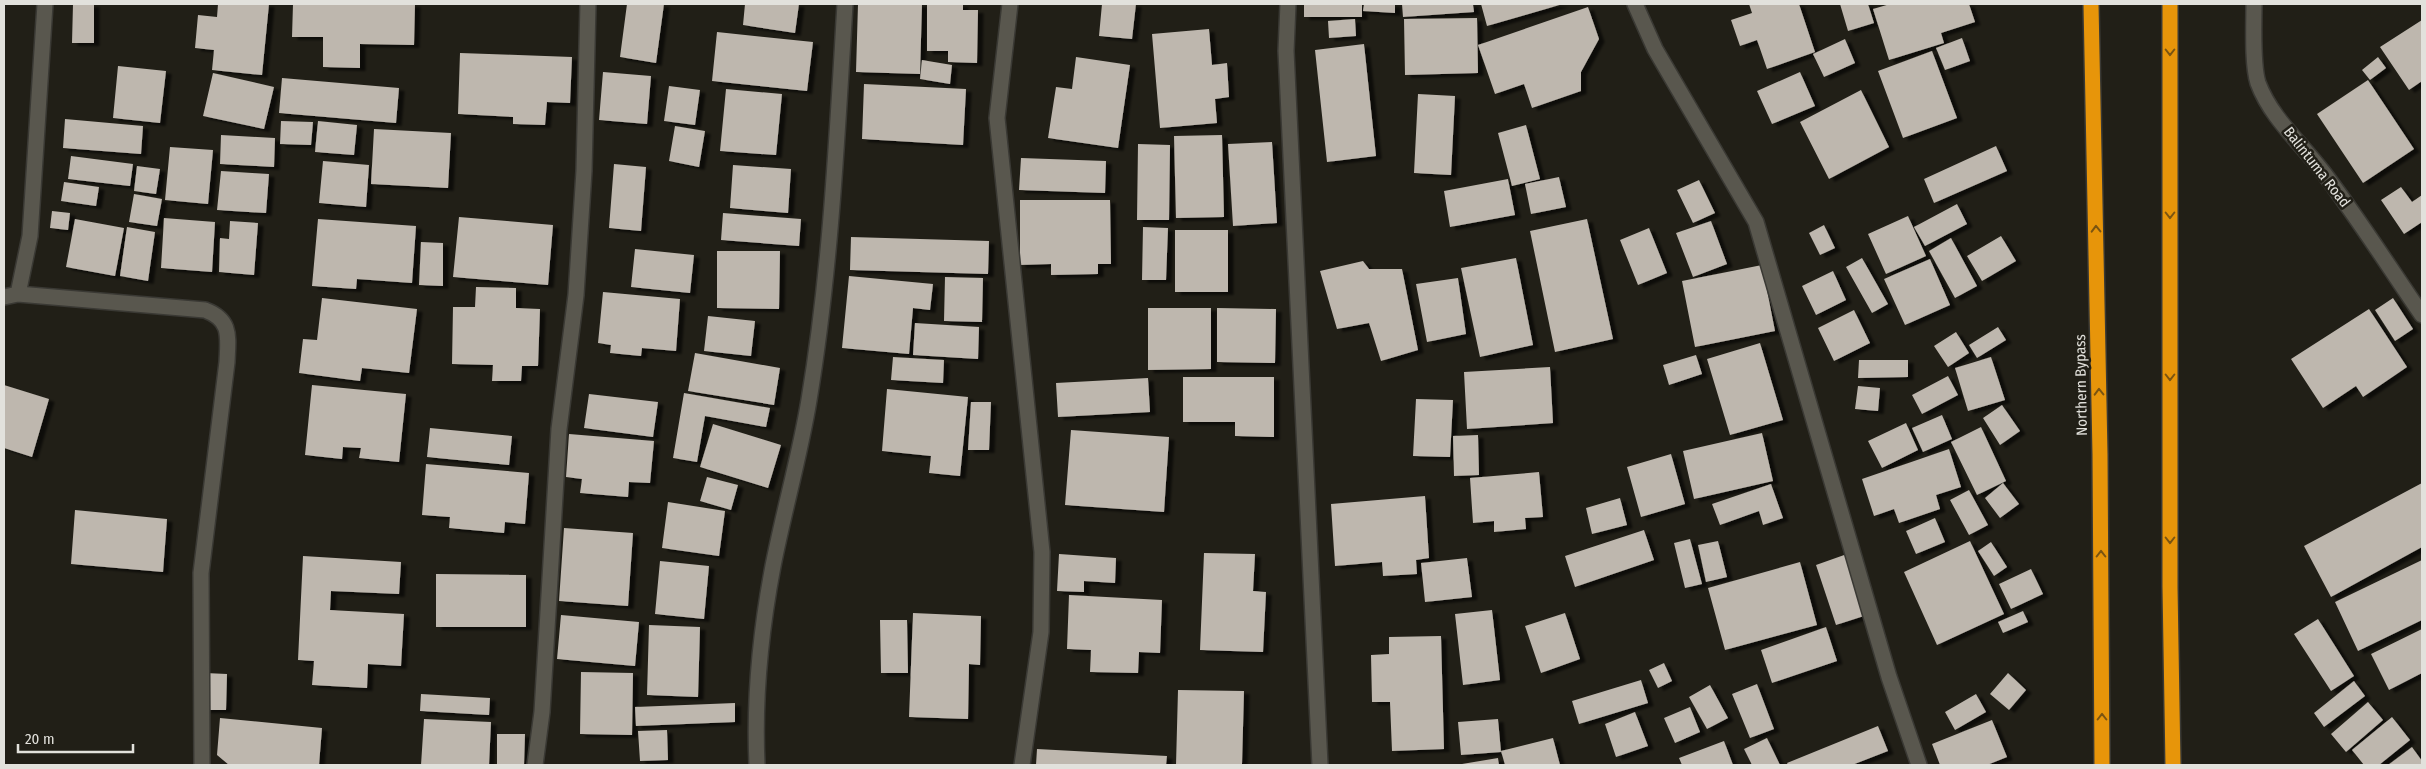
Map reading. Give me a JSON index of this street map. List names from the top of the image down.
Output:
{
  "streets": {
    "highway": ["Northern Bypass"],
    "street": ["Balintuma Road"]
  },
  "scale_bar": "20 m"
}
